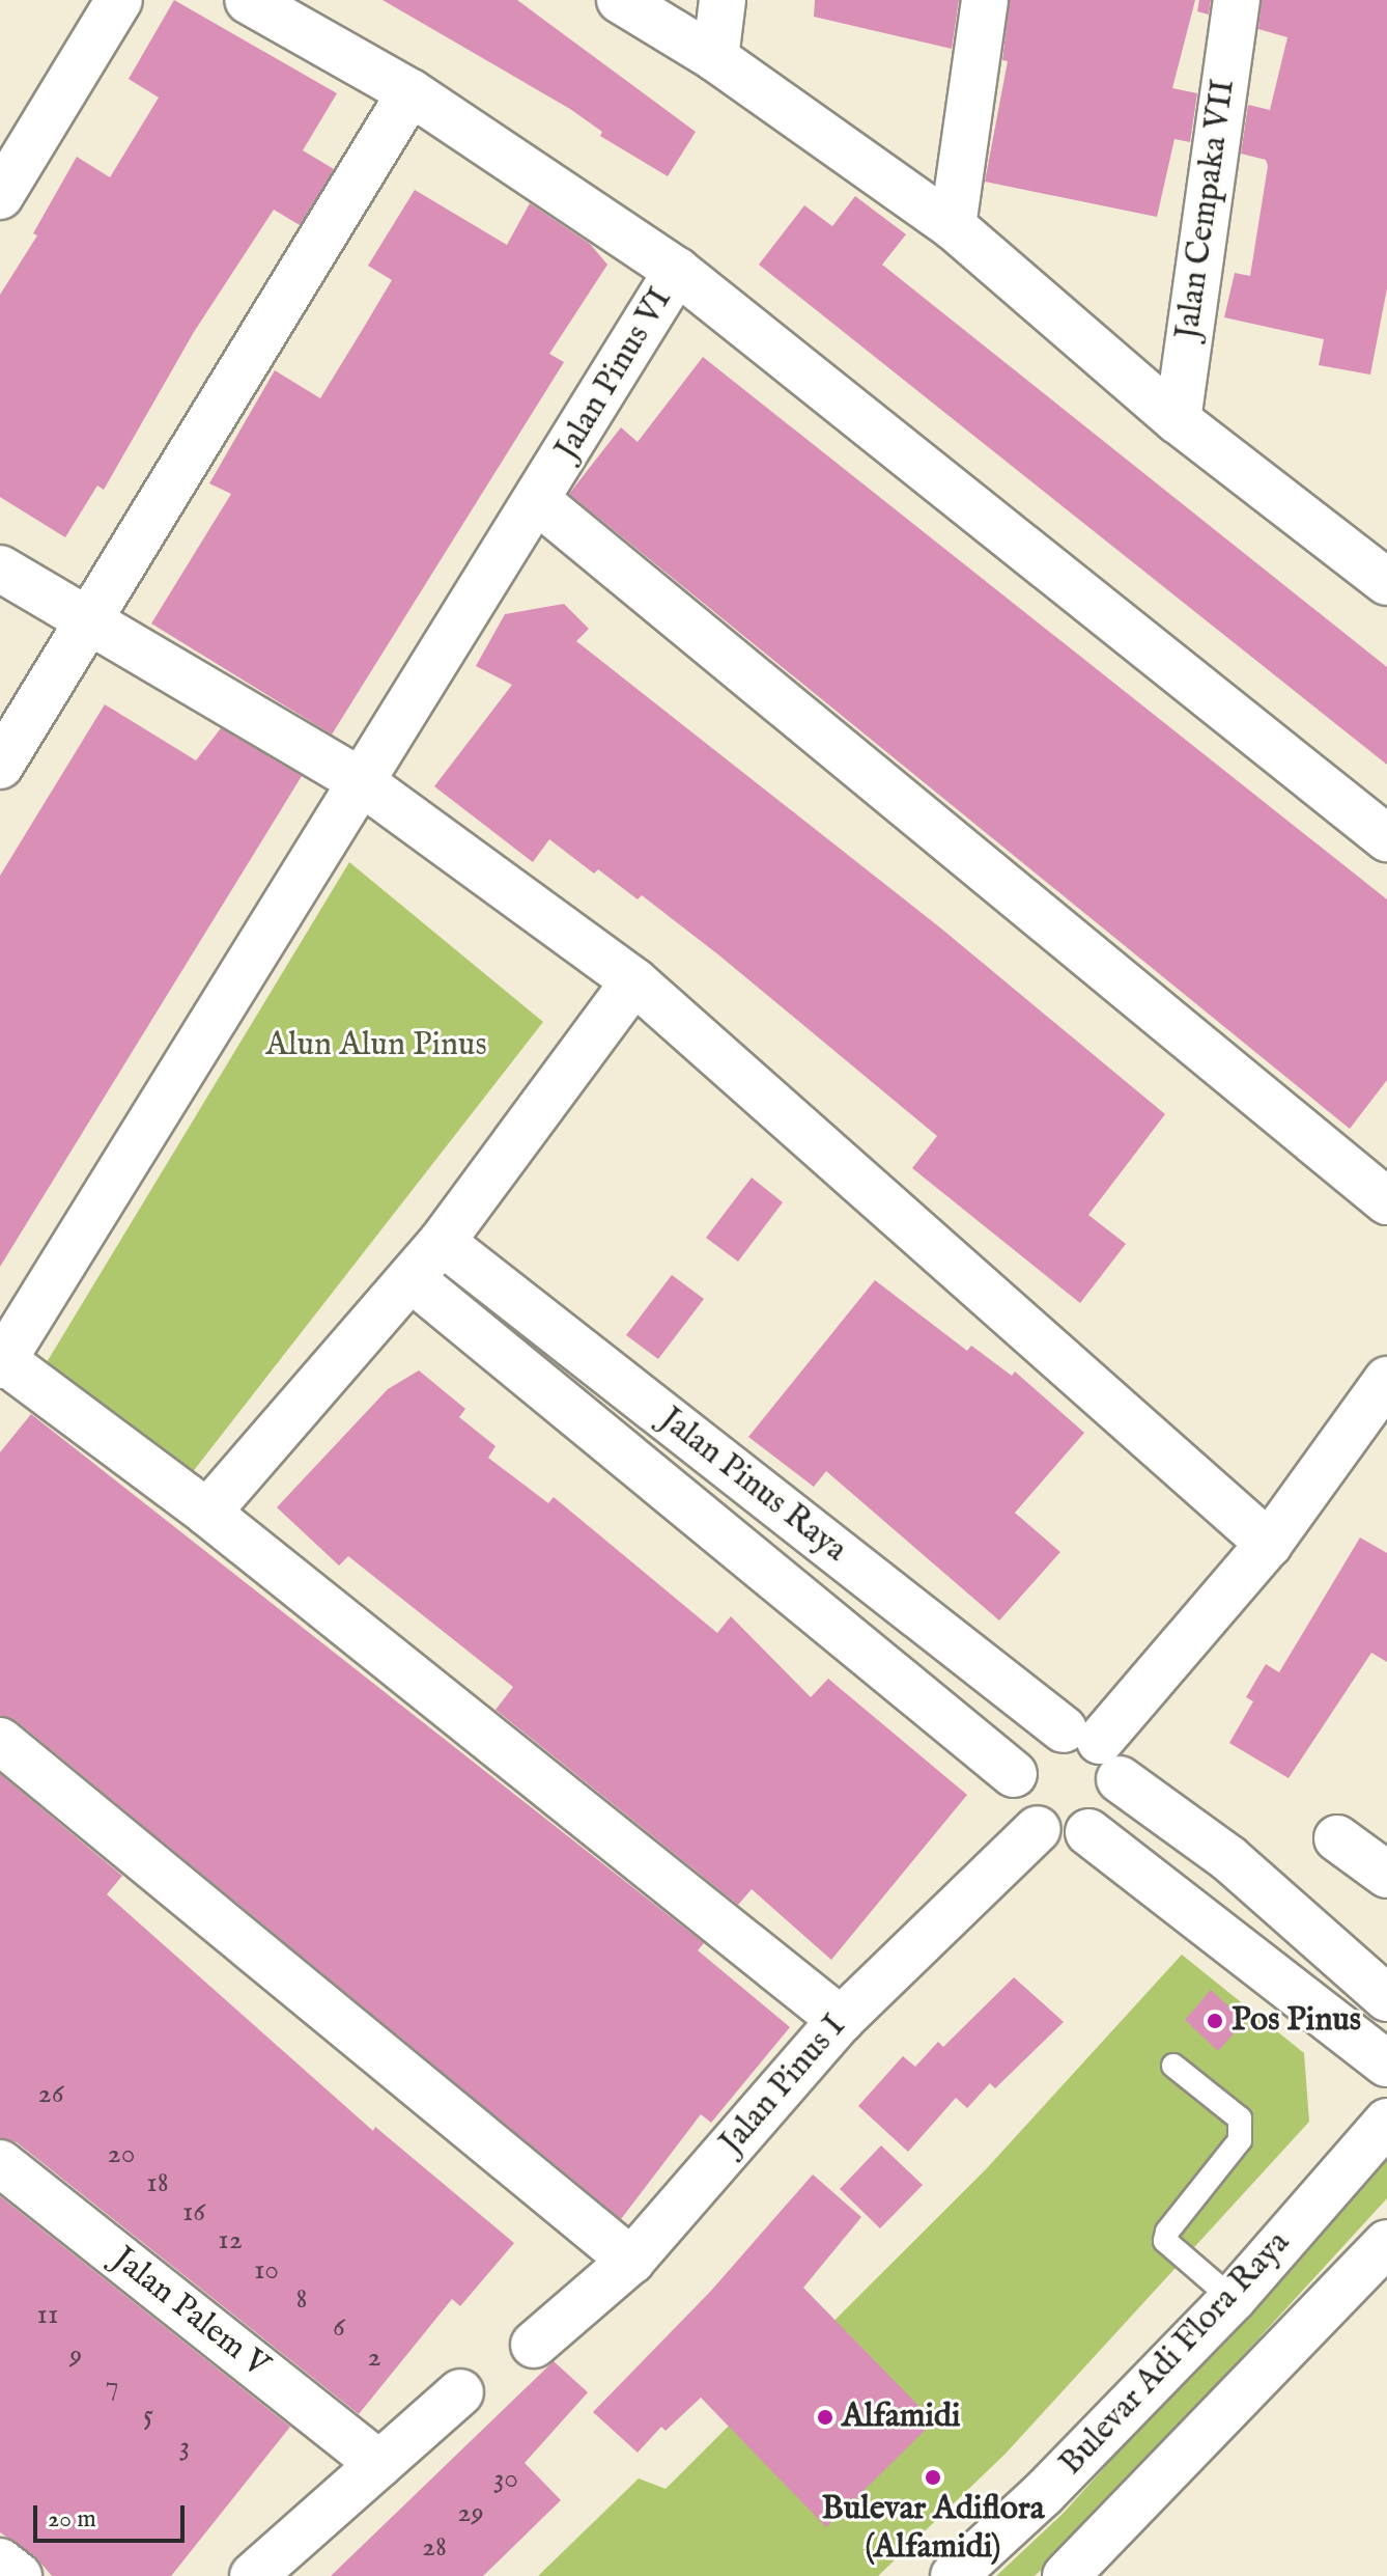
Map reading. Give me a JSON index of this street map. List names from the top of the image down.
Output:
{
  "streets": {
    "street": [
      "Jalan Cempaka VII",
      "Jalan Pinus VI",
      "Jalan Pinus Raya",
      "Jalan Pinus I",
      "Jalan Palem V",
      "Bulevar Adi Flora Raya"
    ]
  },
  "crossings": [
    ["Jalan Pinus Raya", "Jalan Pinus I"]
  ],
  "parks": ["Alun Alun Pinus"],
  "places": ["Pos Pinus", "Alfamidi", "Bulevar Adiflora (Alfamidi)"],
  "house_numbers": [
    "26",
    "20",
    "18",
    "16",
    "12",
    "10",
    "8",
    "11",
    "6",
    "9",
    "2",
    "7",
    "5",
    "3",
    "30",
    "29",
    "28"
  ],
  "scale_bar": "20 m"
}
